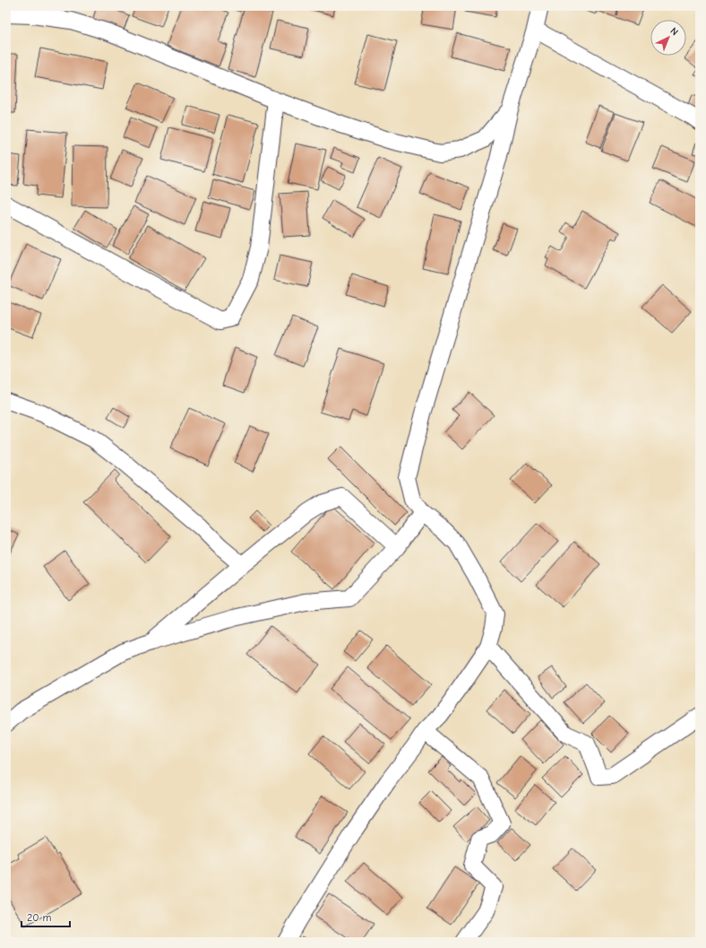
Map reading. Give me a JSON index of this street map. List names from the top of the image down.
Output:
{
  "scale_bar": "20 m",
  "north": "top right"
}
